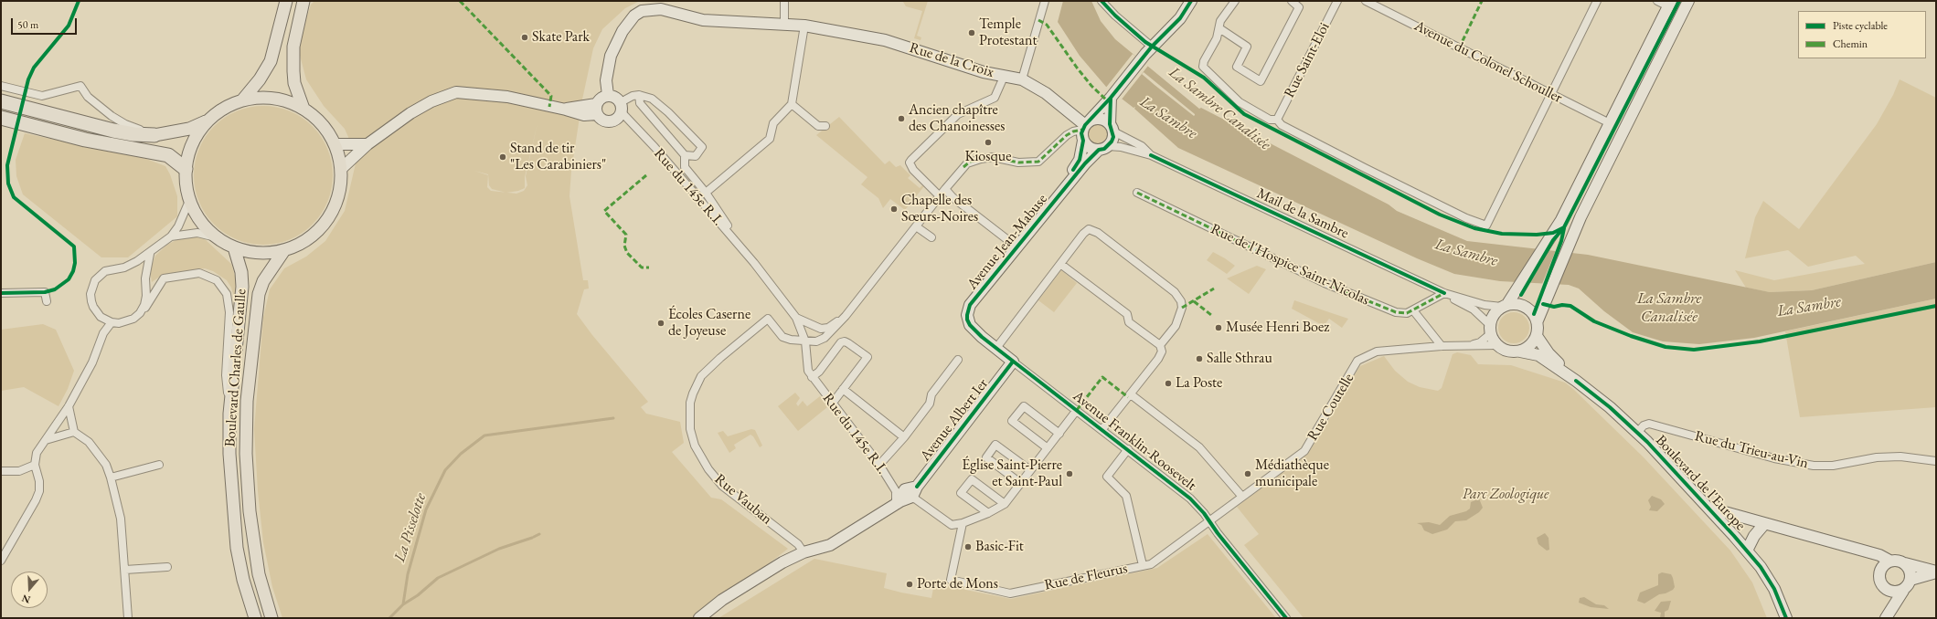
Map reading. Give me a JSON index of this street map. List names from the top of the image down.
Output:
{
  "streets": {
    "main road": [
      "Rue de la Croix",
      "Avenue Jean-Mabuse",
      "Boulevard Charles de Gaulle",
      "Avenue Albert Ier",
      "Boulevard de l'Europe"
    ],
    "street": [
      "Rue Saint-Eloi",
      "Avenue du Colonel Schouller",
      "Rue du 145e R.I.",
      "Mail de la Sambre",
      "Rue de l'Hospice Saint-Nicolas",
      "Rue Coutelle",
      "Avenue Franklin-Roosevelt",
      "Rue du Trieu-au-Vin",
      "Rue Vauban",
      "Rue de Fleurus"
    ]
  },
  "crossings": [
    ["Rue de la Croix", "Rue du 145e R.I."],
    ["Rue de la Croix", "Mail de la Sambre"],
    ["Rue de la Croix", "Avenue Jean-Mabuse"],
    ["Rue du 145e R.I.", "Rue Vauban"],
    ["Mail de la Sambre", "Avenue Jean-Mabuse"],
    ["Mail de la Sambre", "Rue de l'Hospice Saint-Nicolas"],
    ["Mail de la Sambre", "Rue Coutelle"],
    ["Mail de la Sambre", "Boulevard de l'Europe"],
    ["Avenue Jean-Mabuse", "Avenue Albert Ier"],
    ["Avenue Jean-Mabuse", "Avenue Franklin-Roosevelt"],
    ["Rue Coutelle", "Avenue Franklin-Roosevelt"],
    ["Rue Coutelle", "Boulevard de l'Europe"],
    ["Rue Coutelle", "Rue de Fleurus"],
    ["Avenue Albert Ier", "Avenue Franklin-Roosevelt"],
    ["Avenue Franklin-Roosevelt", "Rue de Fleurus"],
    ["Rue du Trieu-au-Vin", "Boulevard de l'Europe"]
  ],
  "water": ["La Sambre Canalisée", "La Sambre", "La Pisselotte"],
  "parks": ["Parc Zoologique"],
  "places": [
    "Temple Protestant",
    "Skate Park",
    "Ancien chapître des Chanoinesses",
    "Kiosque",
    "Stand de tir \"Les Carabiniers\"",
    "Chapelle des Sœurs-Noires",
    "Écoles Caserne de Joyeuse",
    "Musée Henri Boez",
    "Salle Sthrau",
    "La Poste",
    "Église Saint-Pierre et Saint-Paul",
    "Médiathèque municipale",
    "Basic-Fit",
    "Porte de Mons"
  ],
  "legend": ["Piste cyclable", "Chemin"],
  "scale_bar": "50 m",
  "north": "bottom"
}
